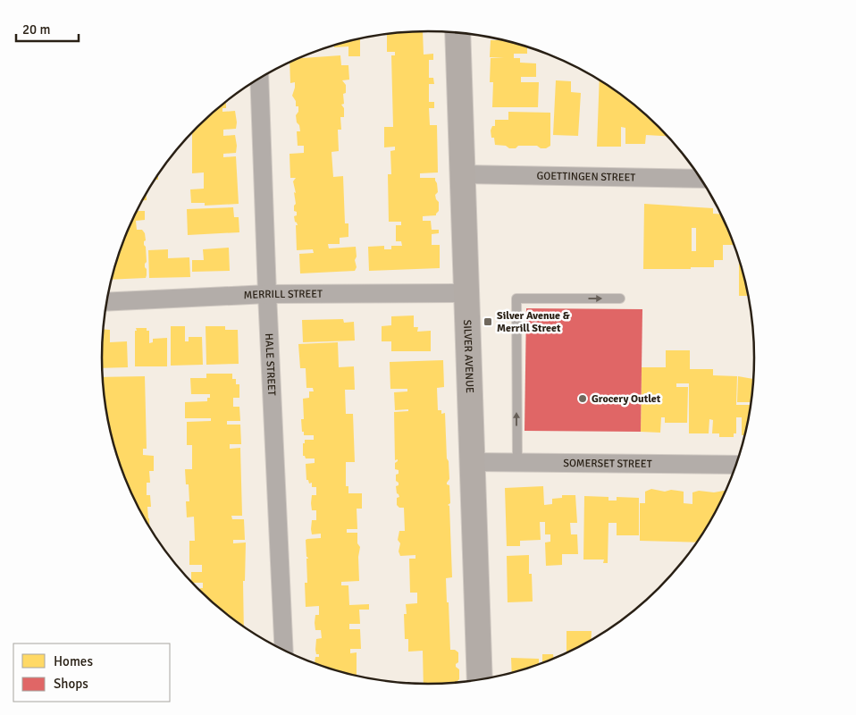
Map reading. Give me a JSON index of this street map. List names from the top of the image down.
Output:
{
  "streets": {
    "main road": ["SILVER AVENUE"],
    "street": [
      "GOETTINGEN STREET",
      "MERRILL STREET",
      "HALE STREET",
      "SOMERSET STREET"
    ]
  },
  "crossings": [
    ["GOETTINGEN STREET", "SILVER AVENUE"],
    ["MERRILL STREET", "SILVER AVENUE"],
    ["MERRILL STREET", "HALE STREET"],
    ["SILVER AVENUE", "SOMERSET STREET"]
  ],
  "places": {
    "transit": ["Silver Avenue & Merrill Street"],
    "other": ["Grocery Outlet"]
  },
  "legend": ["Homes", "Shops"],
  "scale_bar": "20 m"
}
